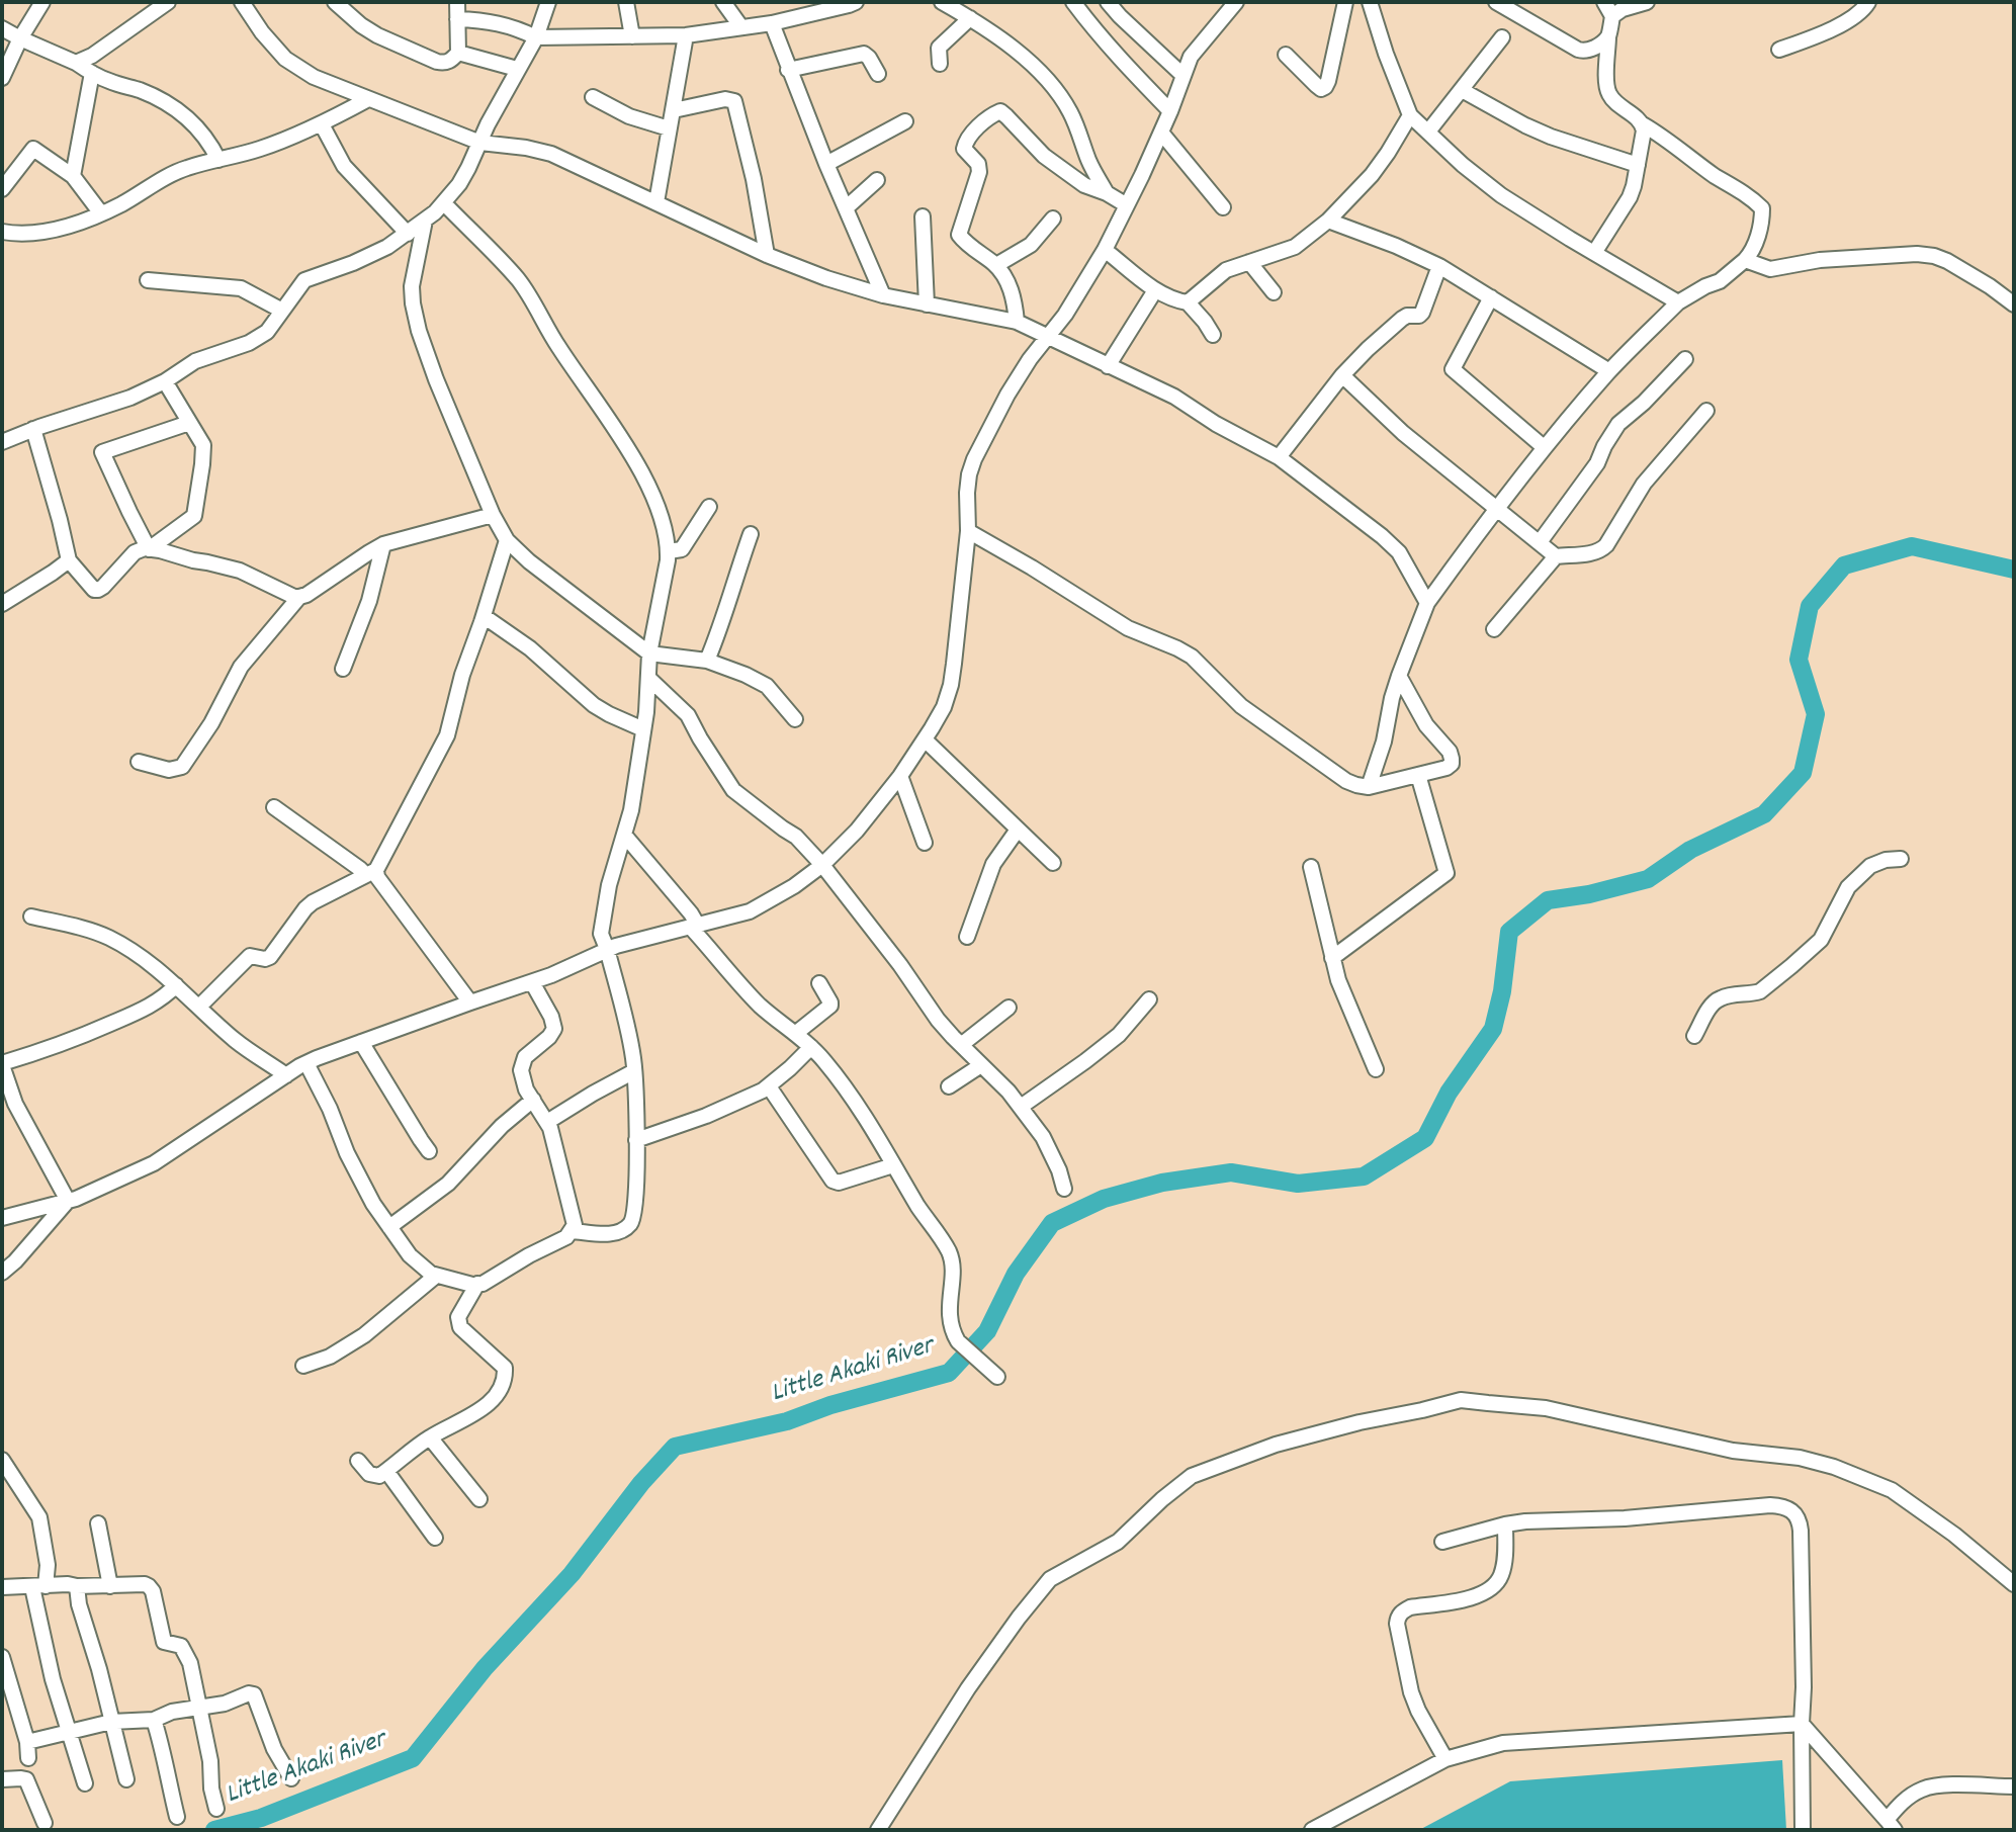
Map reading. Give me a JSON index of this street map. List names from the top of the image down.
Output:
{
  "water": ["Little Akaki River"]
}
